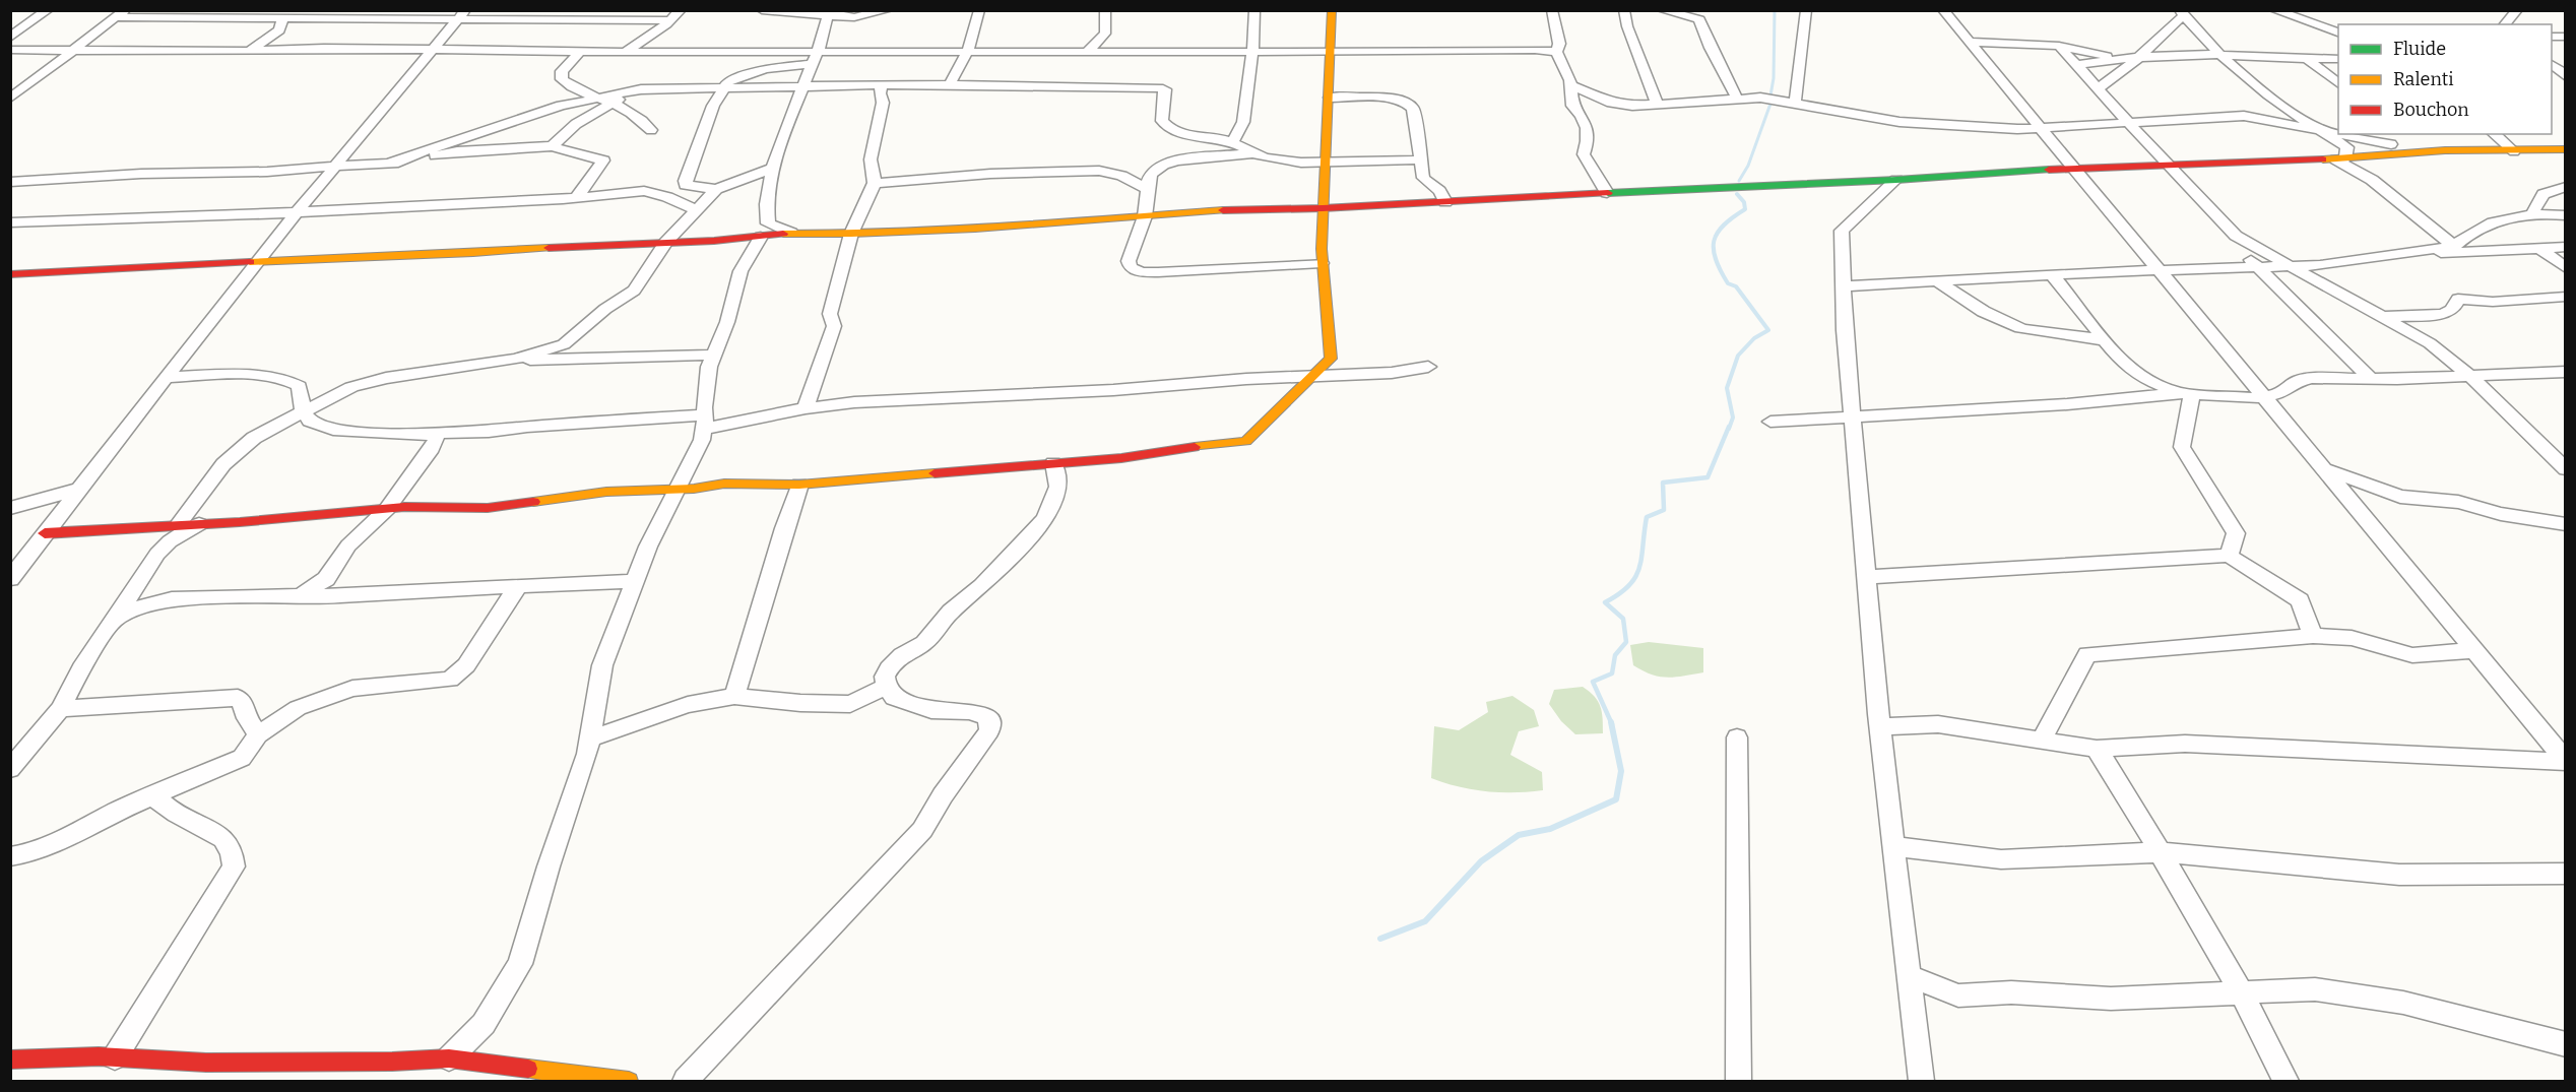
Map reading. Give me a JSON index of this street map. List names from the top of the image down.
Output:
{
  "legend": ["Fluide", "Ralenti", "Bouchon"]
}
